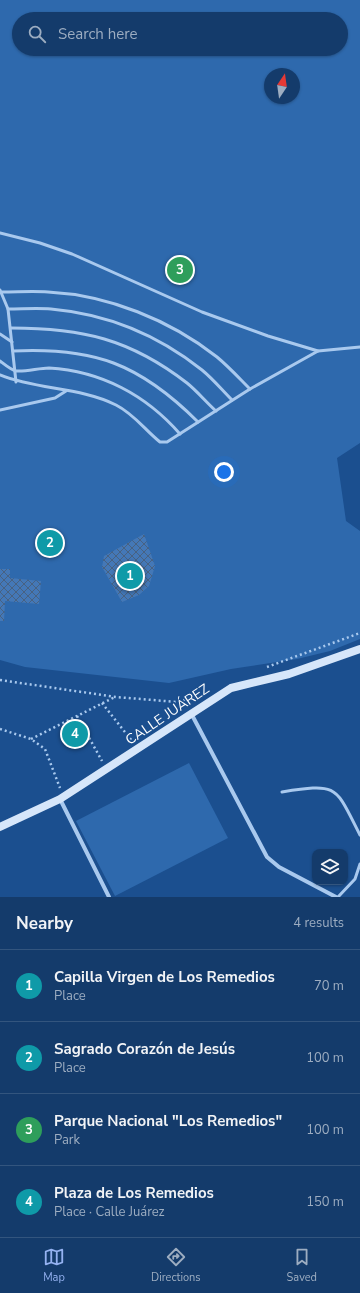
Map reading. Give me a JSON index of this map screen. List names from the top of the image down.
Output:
{
  "streets": {
    "main road": ["CALLE JUÁREZ"]
  },
  "north": "top",
  "page": {
    "search": "Search here",
    "pins": [
      "3",
      "2",
      "1",
      "4"
    ],
    "heading": ["Nearby", "4 results"],
    "list": [
      {
        "mark": "1",
        "name": "Capilla Virgen de Los Remedios",
        "note": "Place",
        "value": "70 m"
      },
      {
        "mark": "2",
        "name": "Sagrado Corazón de Jesús",
        "note": "Place",
        "value": "100 m"
      },
      {
        "mark": "3",
        "name": "Parque Nacional \"Los Remedios\"",
        "note": "Park",
        "value": "100 m"
      },
      {
        "mark": "4",
        "name": "Plaza de Los Remedios",
        "note": "Place · Calle Juárez",
        "value": "150 m"
      }
    ],
    "nav": ["Map", "Directions", "Saved"]
  }
}
